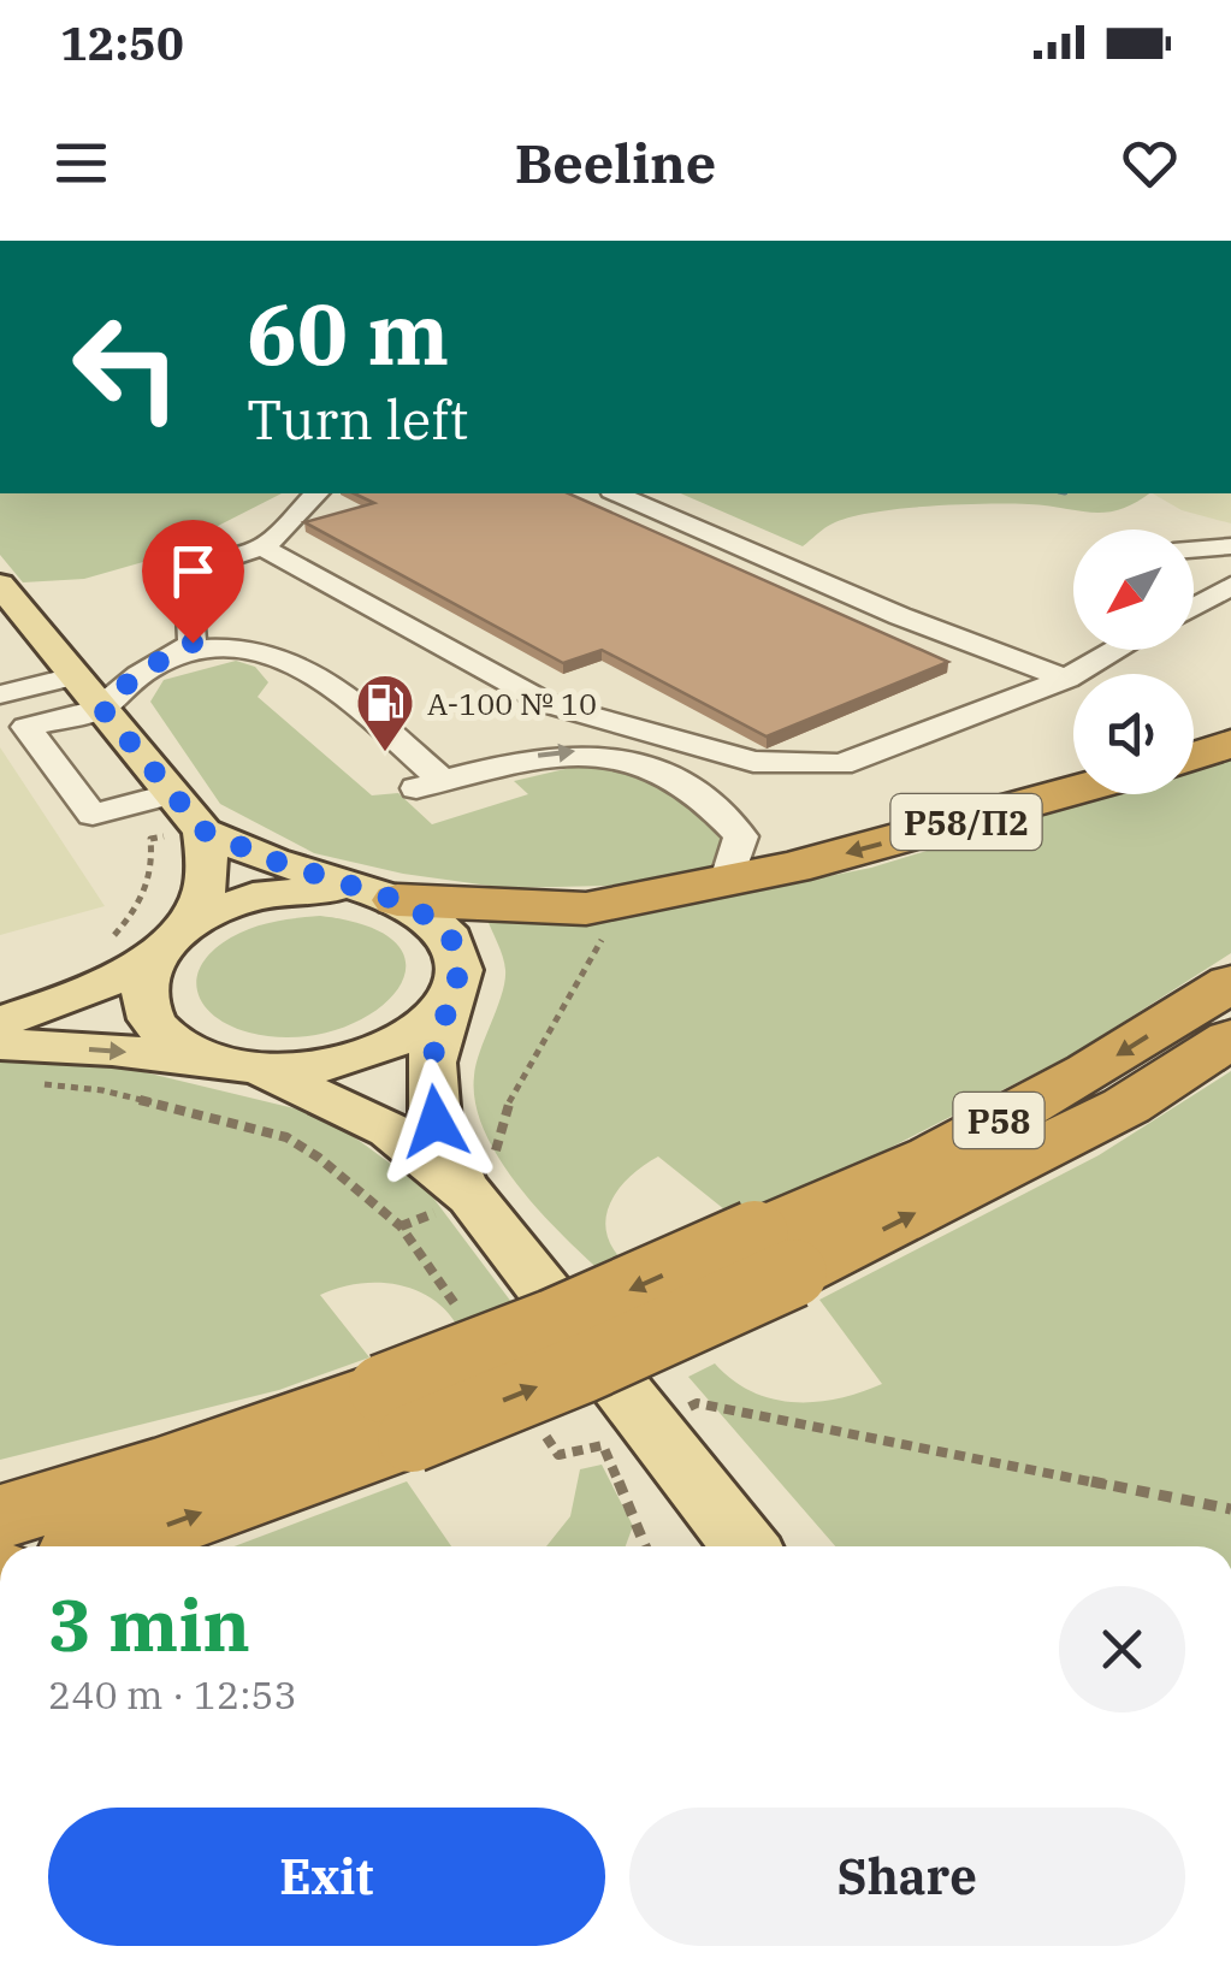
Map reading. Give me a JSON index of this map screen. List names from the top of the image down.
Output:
{
  "streets": {
    "highway": ["Р58/П2", "Р58"]
  },
  "places": {
    "fuel station": ["А-100 № 10"]
  },
  "north": "bottom left",
  "page": {
    "status": "12:50",
    "header": "Beeline",
    "turn": ["60 m", "Turn left"],
    "heading": ["3 min", "240 m · 12:53"],
    "buttons": ["Exit", "Share"]
  }
}
